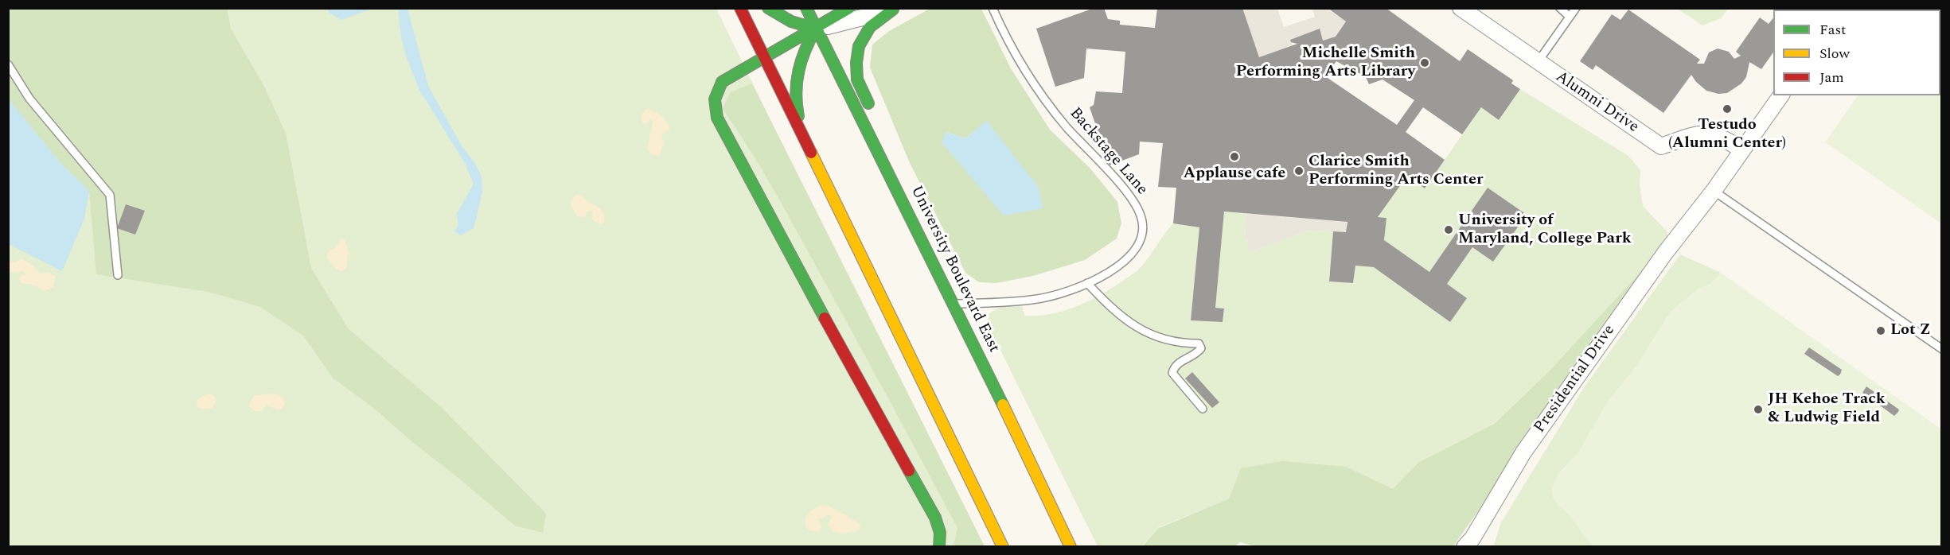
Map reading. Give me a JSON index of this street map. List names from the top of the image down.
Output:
{
  "streets": {
    "main road": ["University Boulevard East"],
    "street": ["Alumni Drive", "Presidential Drive"],
    "lane": ["Backstage Lane"]
  },
  "crossings": [
    ["Alumni Drive", "Presidential Drive"],
    ["Backstage Lane", "University Boulevard East"]
  ],
  "places": [
    "Michelle Smith Performing Arts Library",
    "Testudo (Alumni Center)",
    "Applause cafe",
    "Clarice Smith Performing Arts Center",
    "University of Maryland, College Park",
    "Lot Z",
    "JH Kehoe Track & Ludwig Field"
  ],
  "legend": ["Fast", "Slow", "Jam"]
}
